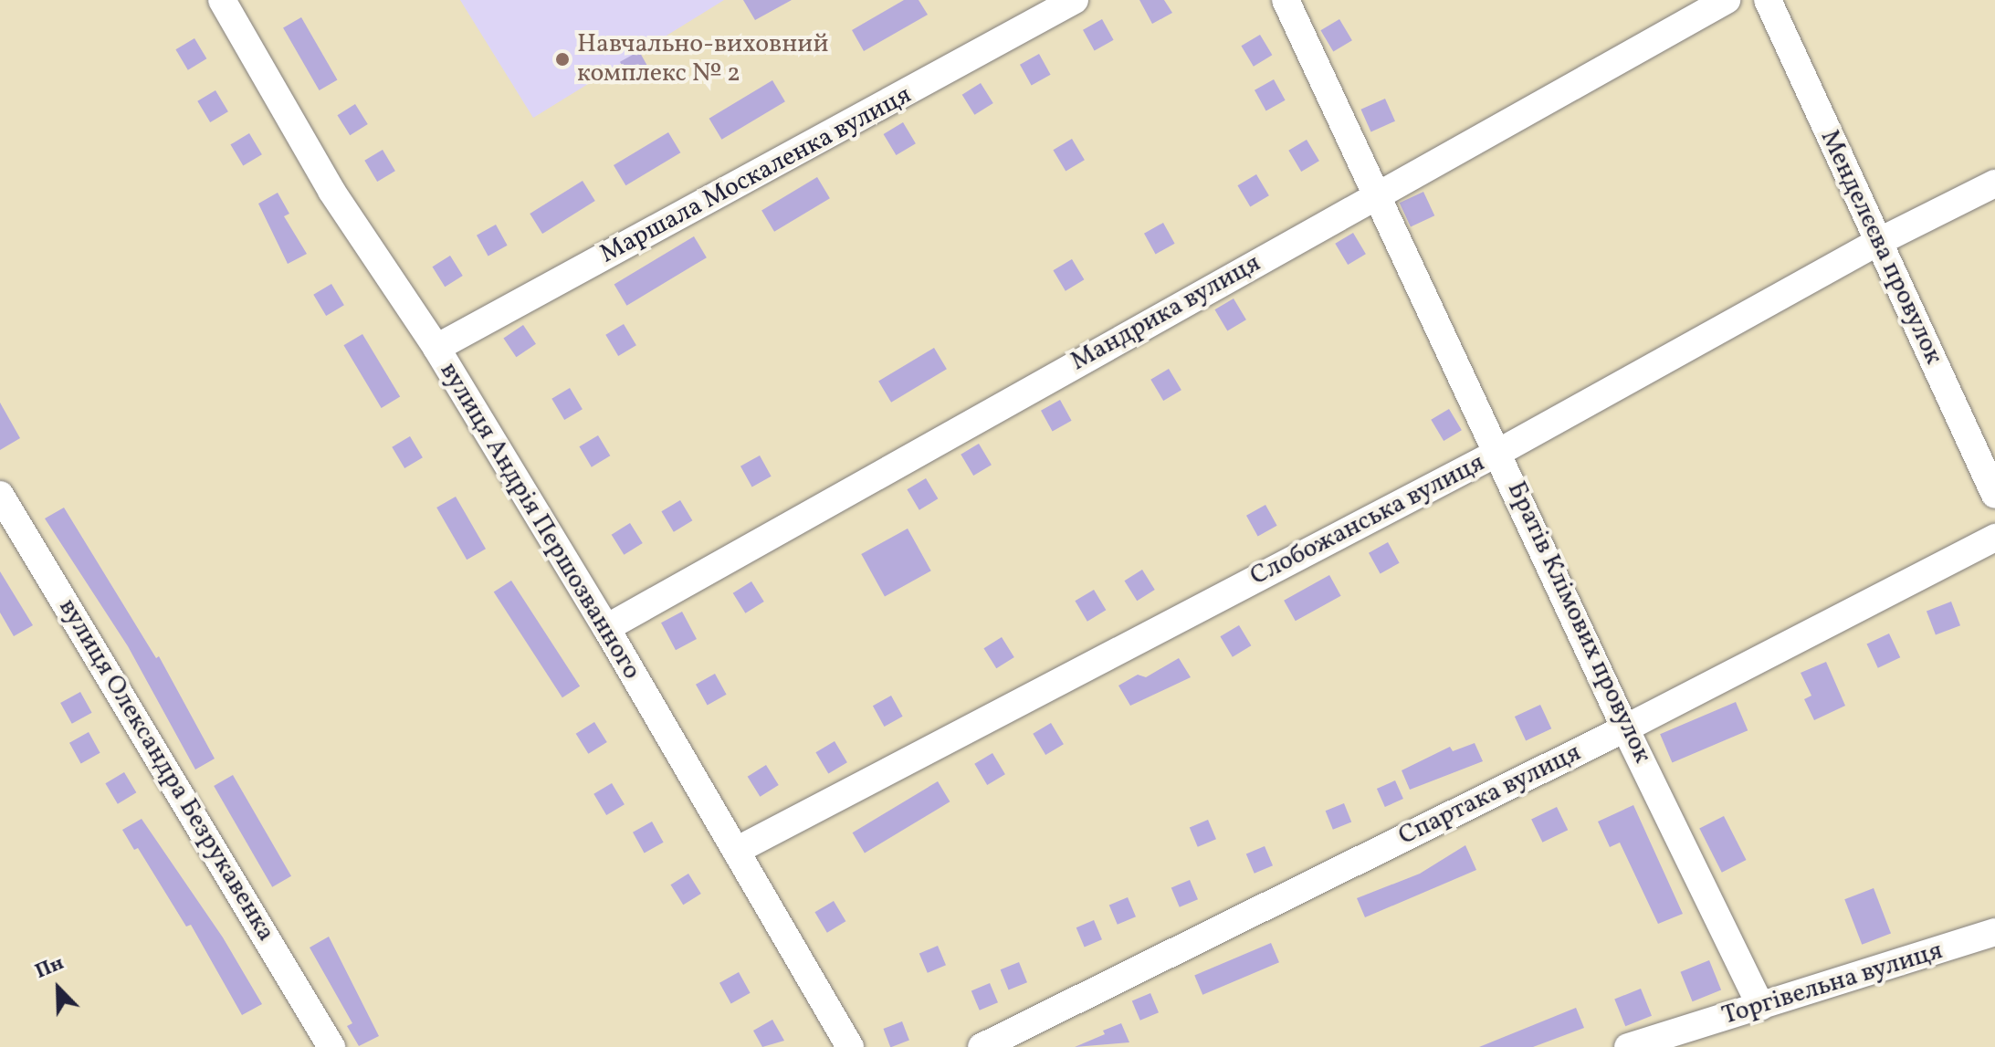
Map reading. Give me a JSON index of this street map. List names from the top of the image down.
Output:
{
  "streets": {
    "street": [
      "Маршала Москаленка вулиця",
      "Менделєєва провулок",
      "Мандрика вулиця",
      "Слобожанська вулиця",
      "вулиця Андрія Першозванного",
      "Братів Клімових провулок",
      "вулиця Олександра Безрукавенка",
      "Спартака вулиця",
      "Торгівельна вулиця"
    ]
  },
  "crossings": [
    ["Маршала Москаленка вулиця", "вулиця Андрія Першозванного"],
    ["Менделєєва провулок", "Слобожанська вулиця"],
    ["Мандрика вулиця", "вулиця Андрія Першозванного"],
    ["Мандрика вулиця", "Братів Клімових провулок"],
    ["Слобожанська вулиця", "вулиця Андрія Першозванного"],
    ["Слобожанська вулиця", "Братів Клімових провулок"],
    ["Братів Клімових провулок", "Спартака вулиця"],
    ["Братів Клімових провулок", "Торгівельна вулиця"]
  ],
  "places": ["Навчально-виховний комплекс № 2"],
  "north": "top left"
}
